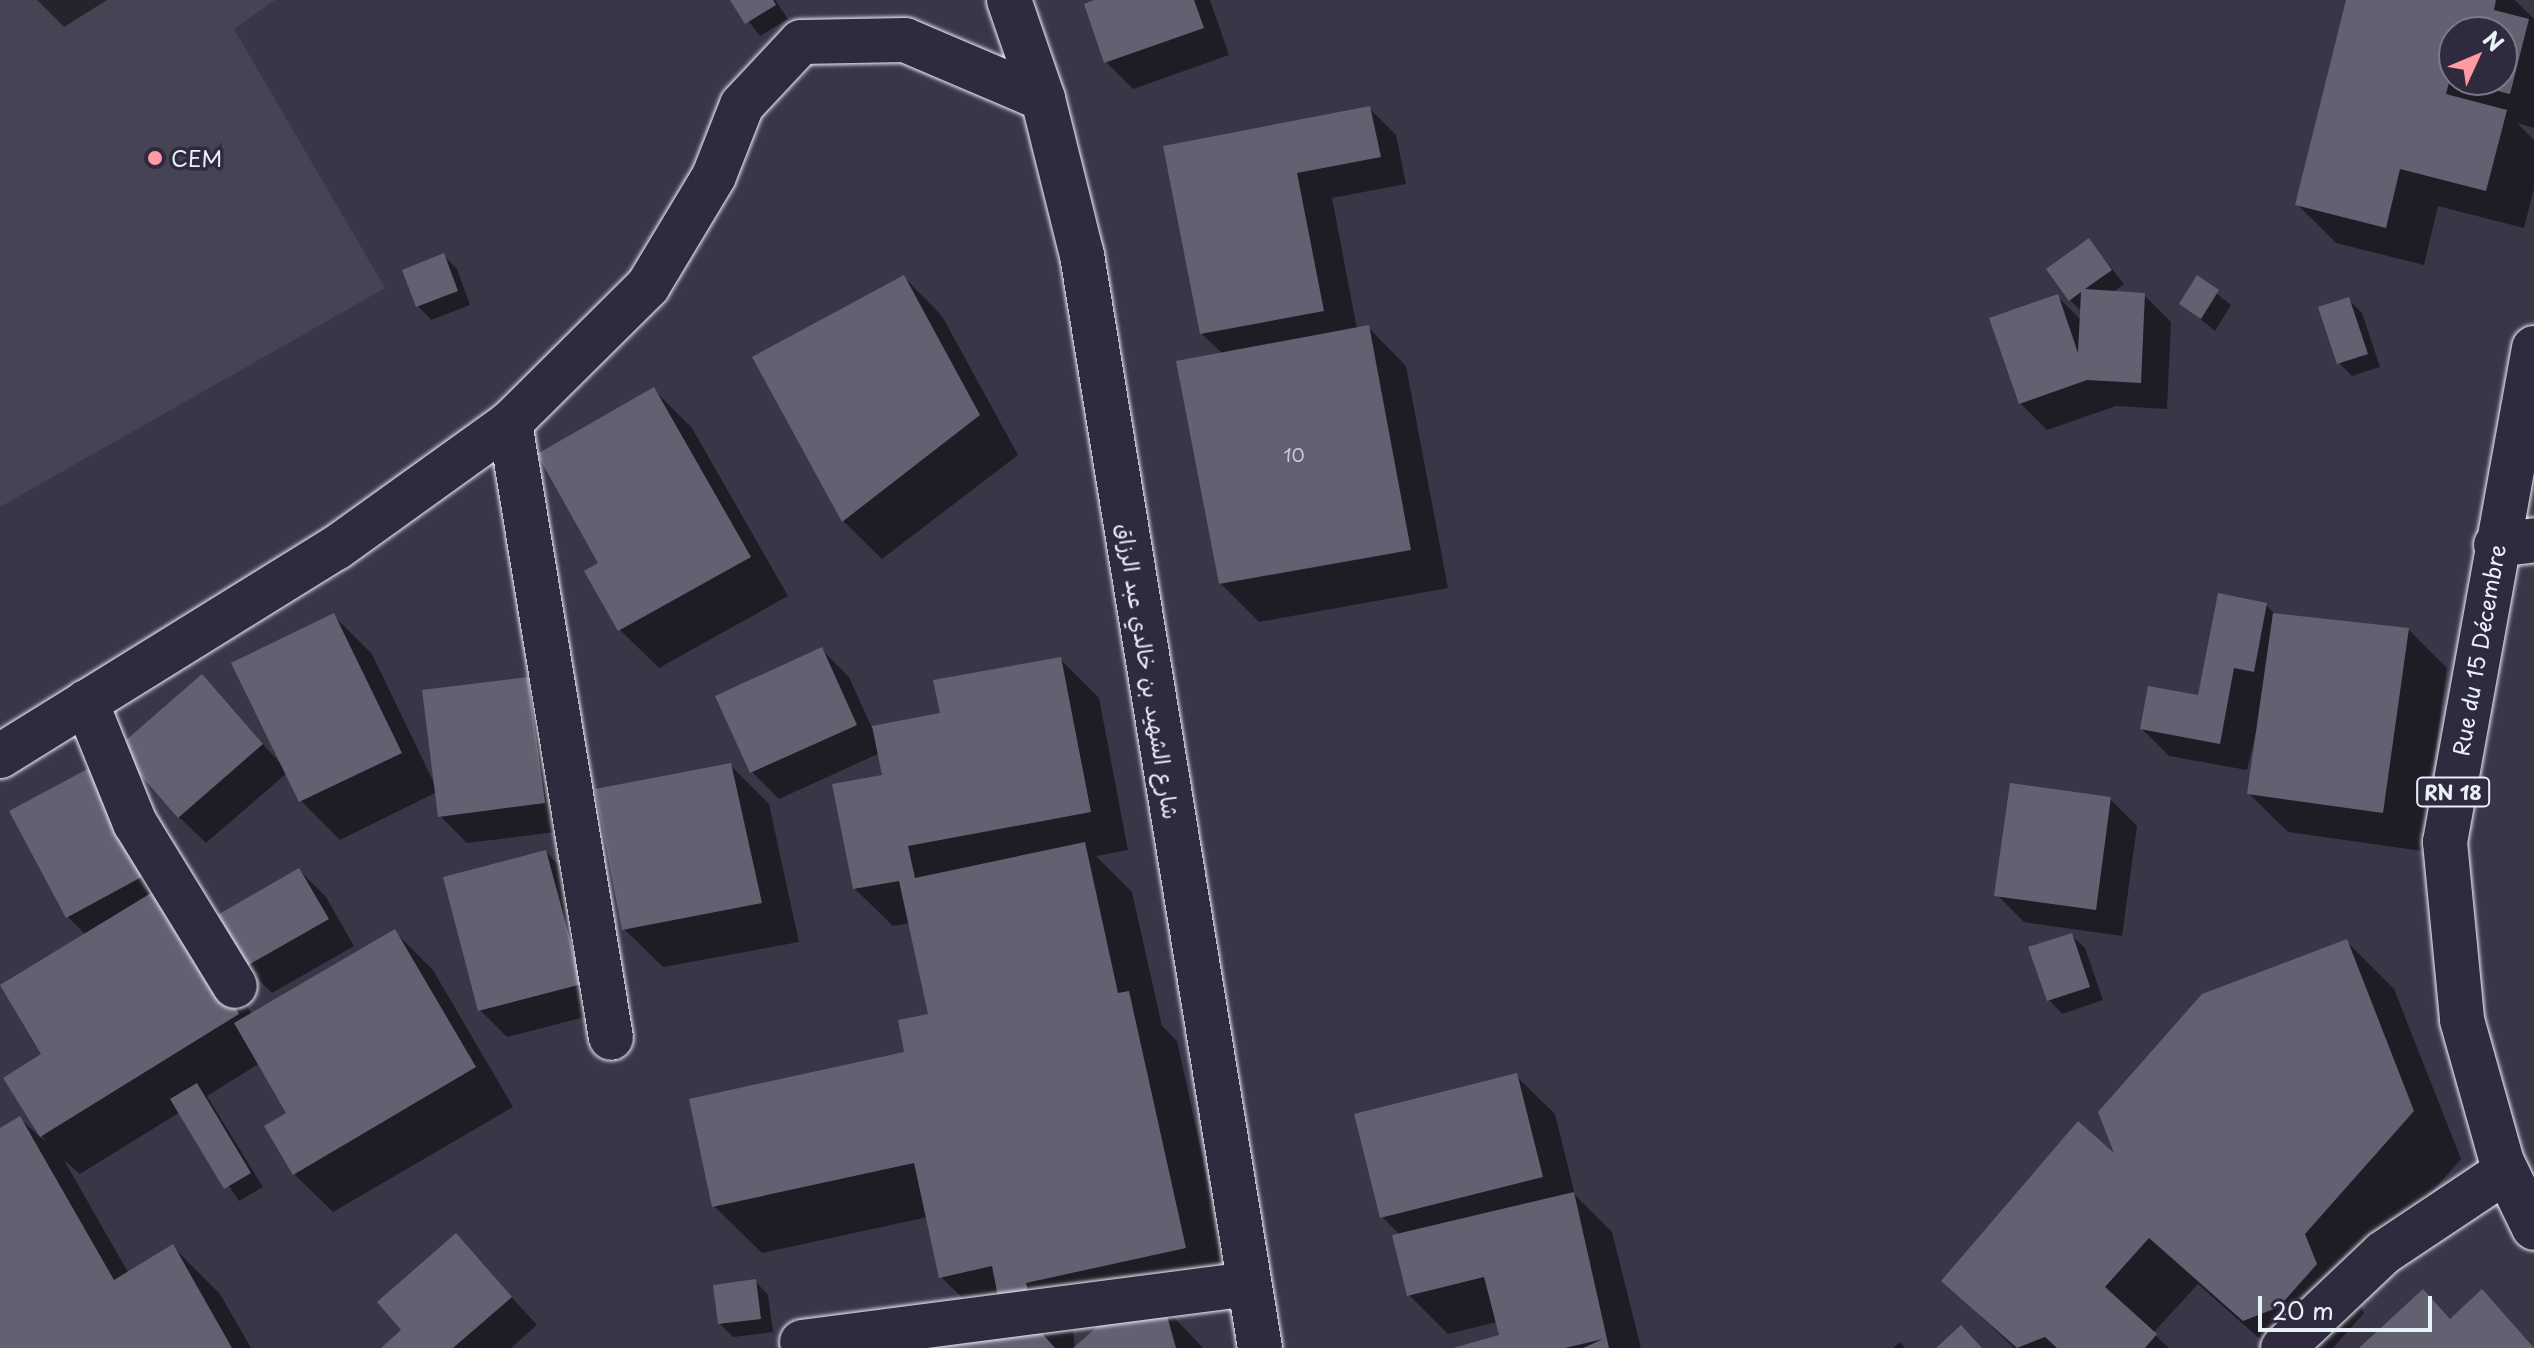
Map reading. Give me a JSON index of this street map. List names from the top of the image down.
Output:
{
  "streets": {
    "street": ["Rue du 15 Décembre", "شارع الشهيد بن خالدي عبد الرزاق", "RN 18"]
  },
  "places": ["CEM"],
  "house_numbers": ["10"],
  "scale_bar": "20 m",
  "north": "top right"
}
